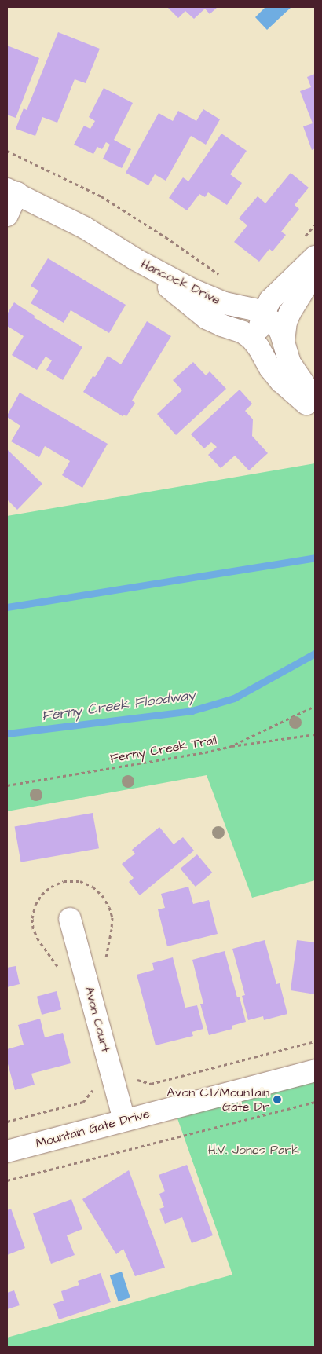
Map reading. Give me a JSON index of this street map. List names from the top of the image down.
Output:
{
  "streets": {
    "street": ["Hancock Drive", "Avon Court", "Mountain Gate Drive"],
    "path": ["Ferny Creek Trail"]
  },
  "crossings": [
    ["Avon Court", "Mountain Gate Drive"]
  ],
  "water": ["Ferny Creek Floodway"],
  "parks": ["H.V. Jones Park"],
  "places": ["Avon Ct/Mountain Gate Dr"]
}
